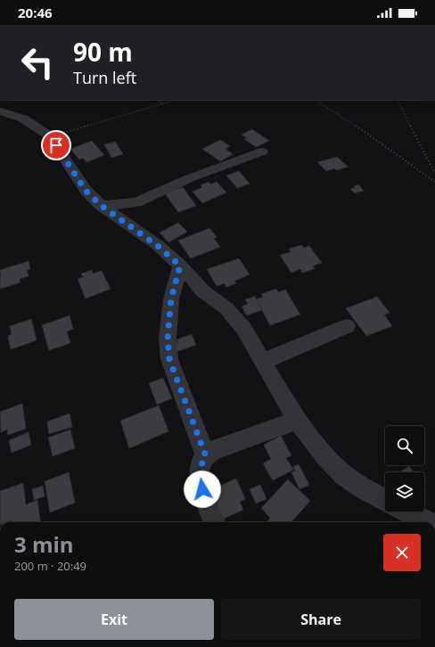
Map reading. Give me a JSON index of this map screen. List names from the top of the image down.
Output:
{
  "page": {
    "status": "20:46",
    "turn": ["90 m", "Turn left"],
    "heading": ["3 min", "200 m · 20:49"],
    "buttons": ["Exit", "Share"]
  }
}
